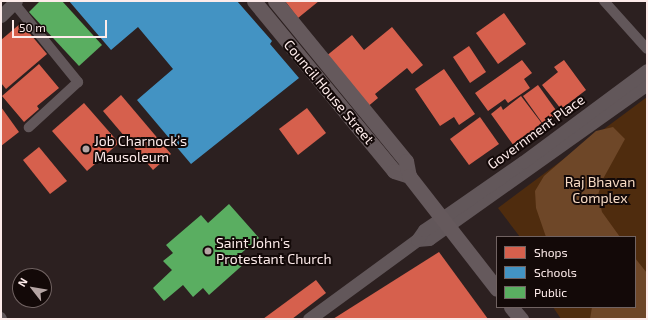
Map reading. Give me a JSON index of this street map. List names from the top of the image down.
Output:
{
  "streets": {
    "main road": ["Council House Street"],
    "street": ["Government Place"]
  },
  "crossings": [
    ["Council House Street", "Government Place"]
  ],
  "parks": ["Raj Bhavan Complex"],
  "places": ["Job Charnock’s Mausoleum", "Saint John's Protestant Church"],
  "legend": ["Shops", "Schools", "Public"],
  "scale_bar": "50 m",
  "north": "top left"
}
